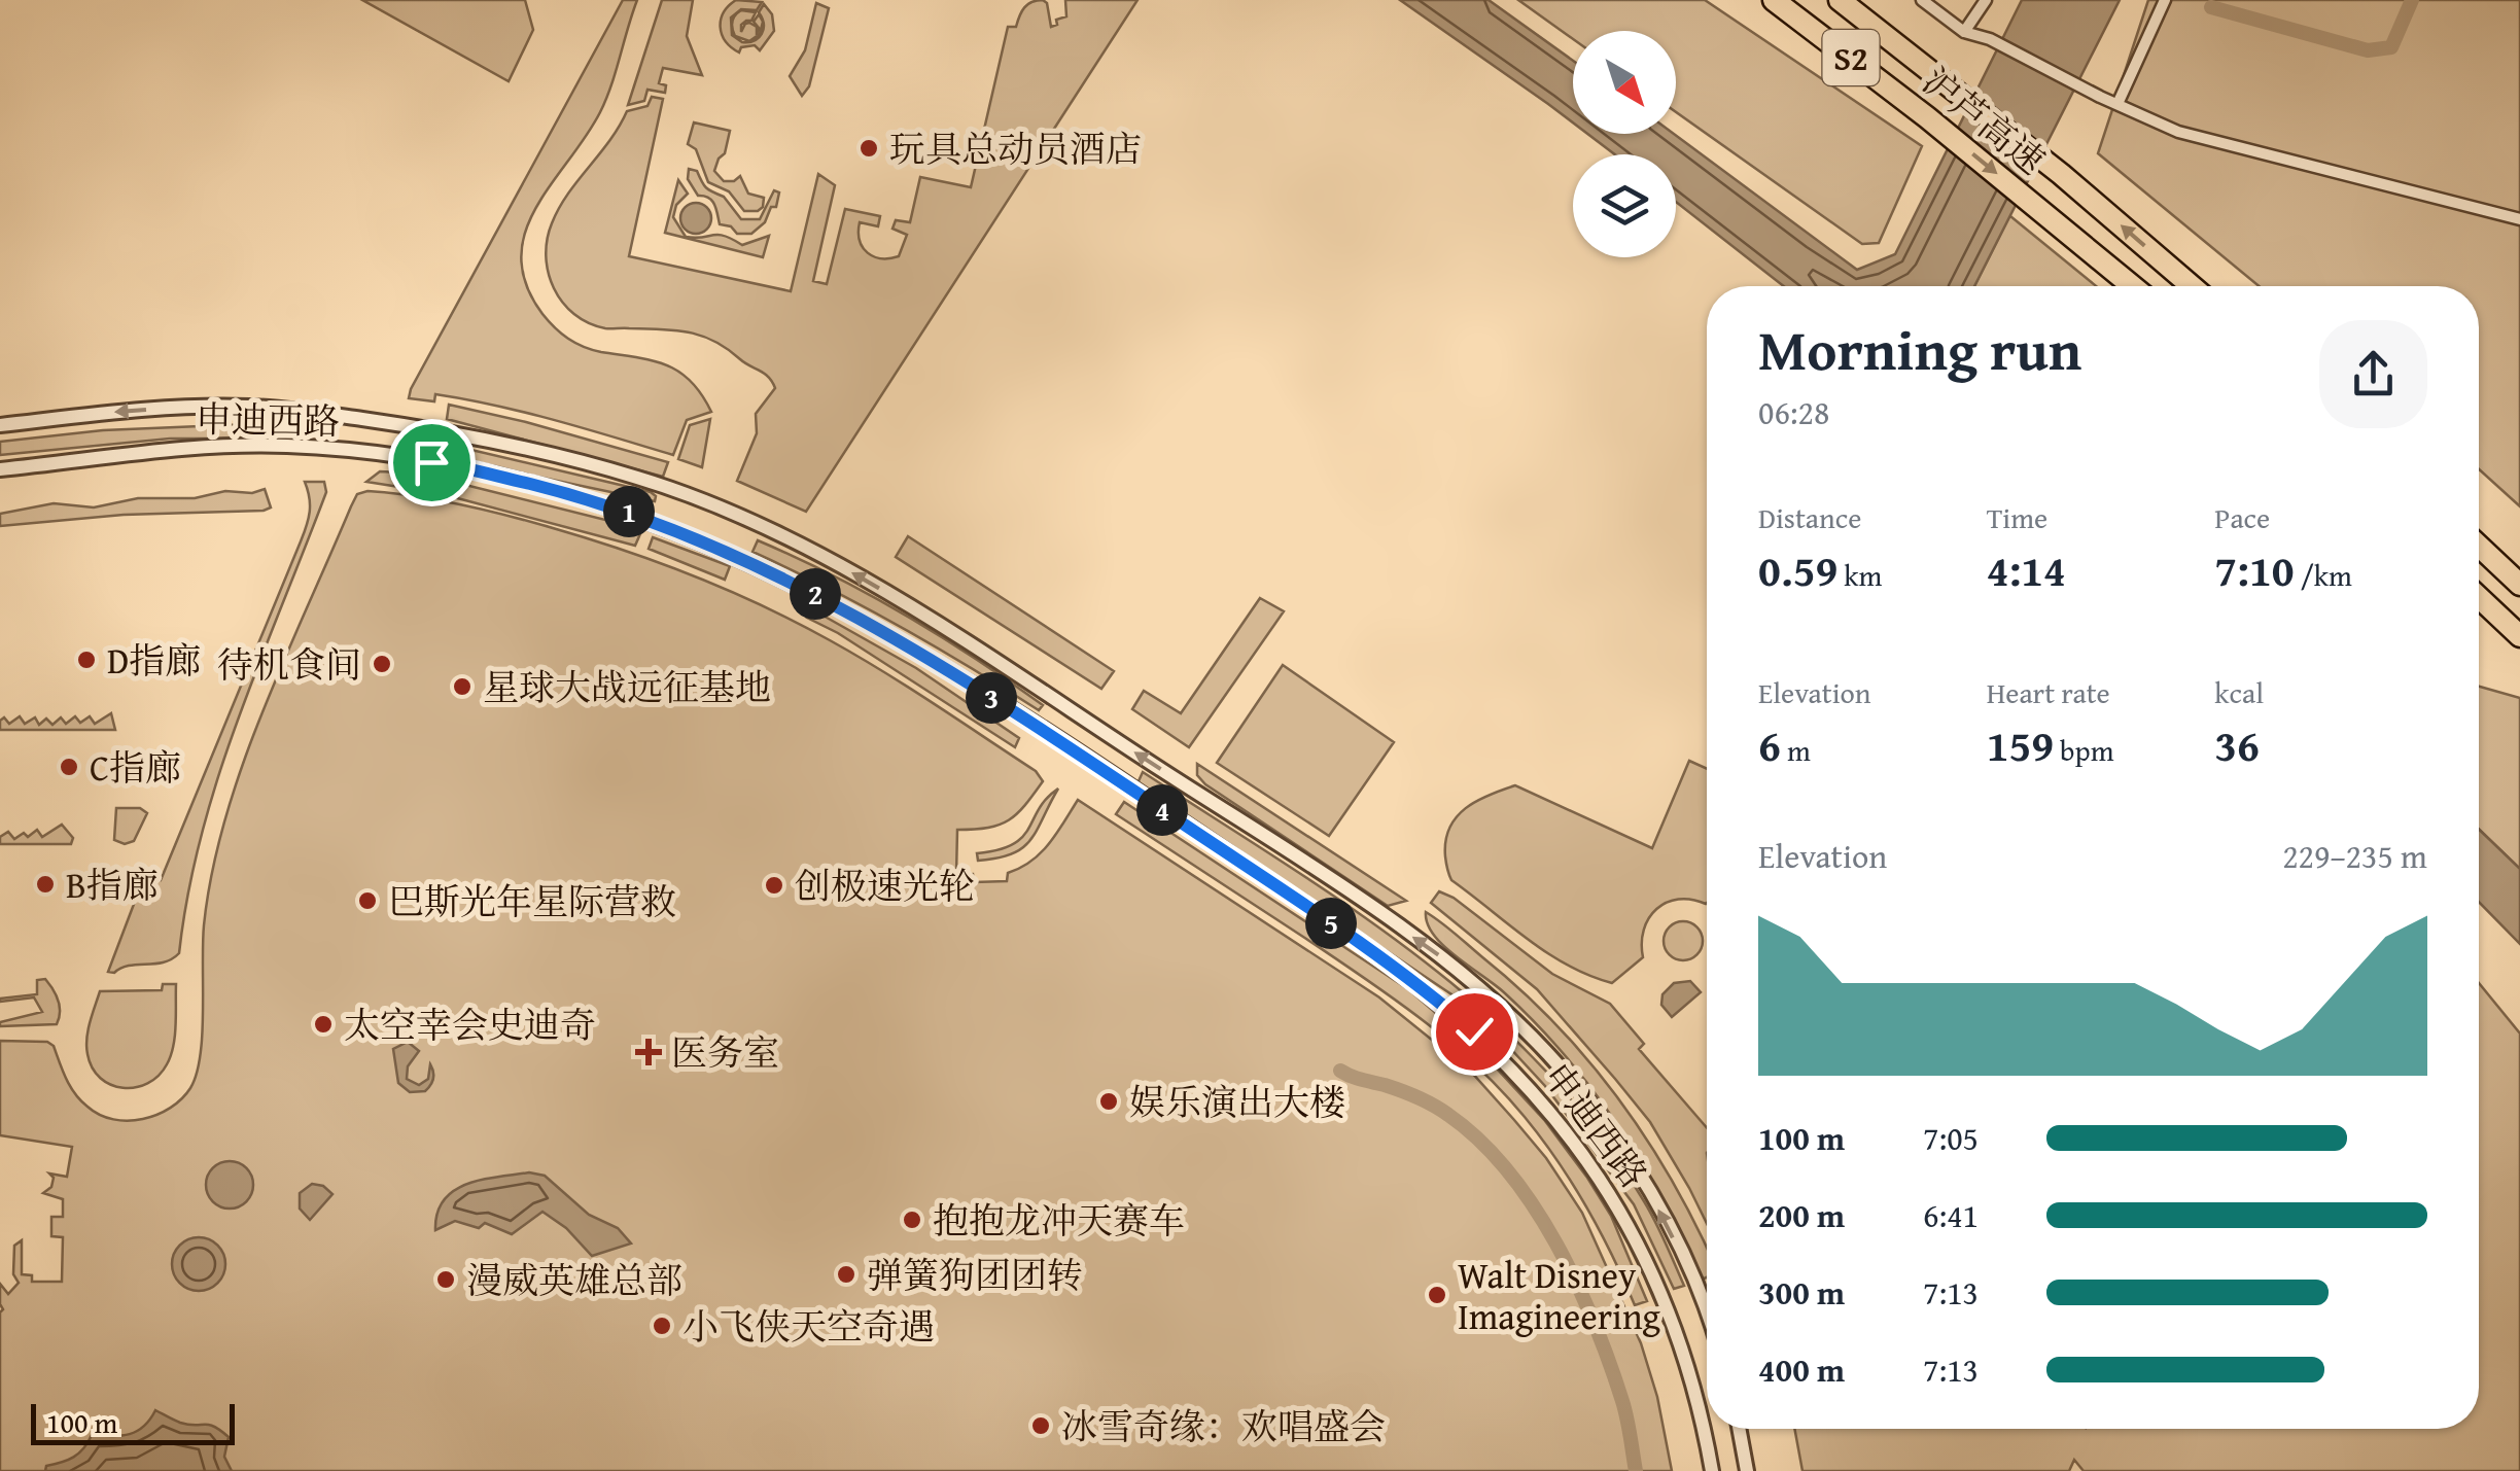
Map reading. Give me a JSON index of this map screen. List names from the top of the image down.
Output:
{
  "streets": {
    "highway": ["S2", "沪芦高速"],
    "street": ["申迪西路"]
  },
  "places": {
    "other": [
      "玩具总动员酒店",
      "D指廊",
      "待机食间",
      "星球大战远征基地",
      "C指廊",
      "B指廊",
      "创极速光轮",
      "巴斯光年星际营救",
      "太空幸会史迪奇",
      "娱乐演出大楼",
      "抱抱龙冲天赛车",
      "弹簧狗团团转",
      "漫威英雄总部",
      "Walt Disney Imagineering",
      "小飞侠天空奇遇",
      "冰雪奇缘：欢唱盛会"
    ],
    "health": ["医务室"]
  },
  "scale_bar": "100 m",
  "north": "bottom right",
  "page": {
    "heading": ["Morning run", "06:28"],
    "stats": [
      ["Distance", "0.59 km"],
      ["Time", "4:14"],
      ["Pace", "7:10 /km"],
      ["Elevation", "6 m"],
      ["Heart rate", "159 bpm"],
      ["kcal", "36"]
    ],
    "pins": [
      "1",
      "2",
      "3",
      "4",
      "5"
    ],
    "chart": ["Elevation", "229–235 m"],
    "list": [
      {
        "name": "100 m",
        "note": "7:05"
      },
      {
        "name": "200 m",
        "note": "6:41"
      },
      {
        "name": "300 m",
        "note": "7:13"
      },
      {
        "name": "400 m",
        "note": "7:13"
      }
    ],
    "scale": "100 m"
  }
}
